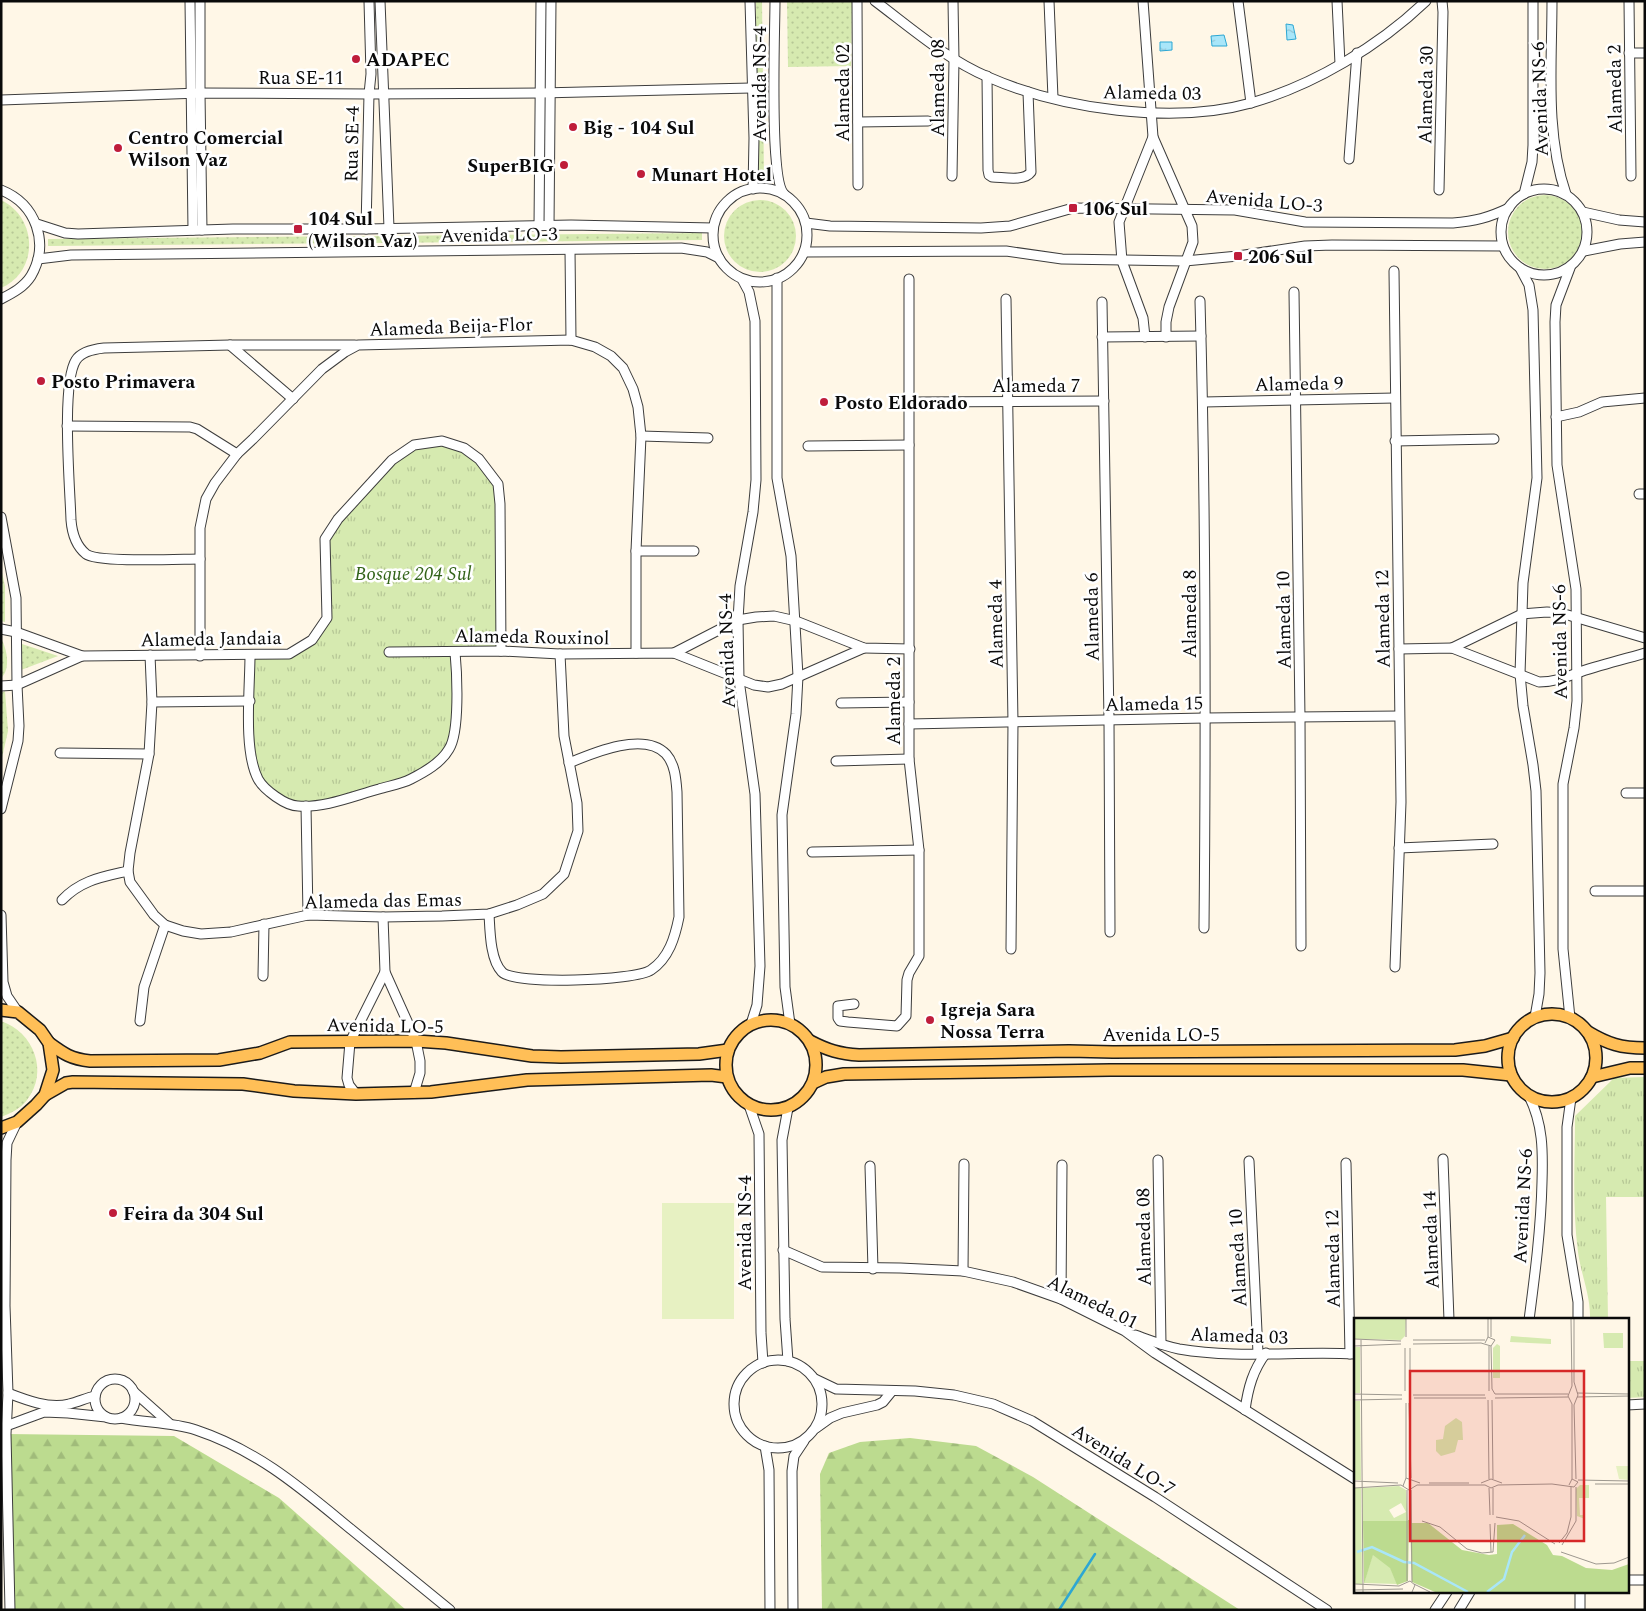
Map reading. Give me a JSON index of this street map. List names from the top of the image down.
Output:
{
  "streets": {
    "main road": ["Avenida LO-5"],
    "street": [
      "Rua SE-11",
      "Avenida NS-4",
      "Alameda 08",
      "Alameda 2",
      "Alameda 03",
      "Alameda 02",
      "Alameda 30",
      "Avenida NS-6",
      "Rua SE-4",
      "Avenida LO-3",
      "Alameda Beija-Flor",
      "Alameda 9",
      "Alameda 7",
      "Alameda 8",
      "Alameda 6",
      "Alameda 12",
      "Alameda 10",
      "Alameda 4",
      "Alameda Rouxinol",
      "Alameda Jandaia",
      "Alameda 15",
      "Alameda das Emas",
      "Alameda 14",
      "Alameda 01",
      "Avenida LO-7"
    ]
  },
  "crossings": [
    ["Rua SE-11", "Avenida NS-4"],
    ["Rua SE-11", "Rua SE-4"],
    ["Avenida NS-4", "Avenida LO-3"],
    ["Avenida NS-4", "Avenida LO-5"],
    ["Avenida NS-4", "Alameda 01"],
    ["Avenida NS-4", "Avenida LO-7"],
    ["Alameda 08", "Alameda 03"],
    ["Alameda 2", "Alameda 7"],
    ["Alameda 2", "Alameda 15"],
    ["Alameda 03", "Alameda 12"],
    ["Alameda 03", "Alameda 10"],
    ["Alameda 03", "Alameda 01"],
    ["Avenida NS-6", "Avenida LO-3"],
    ["Avenida NS-6", "Avenida LO-5"],
    ["Rua SE-4", "Avenida LO-3"],
    ["Alameda Beija-Flor", "Alameda Rouxinol"],
    ["Alameda Beija-Flor", "Alameda Jandaia"],
    ["Alameda 9", "Alameda 8"],
    ["Alameda 9", "Alameda 12"],
    ["Alameda 9", "Alameda 10"],
    ["Alameda 7", "Alameda 6"],
    ["Alameda 7", "Alameda 4"],
    ["Alameda 8", "Alameda 15"],
    ["Alameda 6", "Alameda 15"],
    ["Alameda 12", "Alameda 15"],
    ["Alameda 10", "Alameda 15"],
    ["Alameda 4", "Alameda 15"],
    ["Alameda Rouxinol", "Alameda Jandaia"],
    ["Alameda Rouxinol", "Alameda das Emas"],
    ["Alameda Jandaia", "Alameda das Emas"]
  ],
  "parks": ["Bosque 204 Sul"],
  "places": {
    "other": [
      "ADAPEC",
      "Big - 104 Sul",
      "Centro Comercial Wilson Vaz",
      "SuperBIG",
      "Munart Hotel",
      "Posto Primavera",
      "Posto Eldorado",
      "Igreja Sara Nossa Terra",
      "Feira da 304 Sul"
    ],
    "transit": ["106 Sul", "104 Sul (Wilson Vaz)", "206 Sul"]
  }
}
